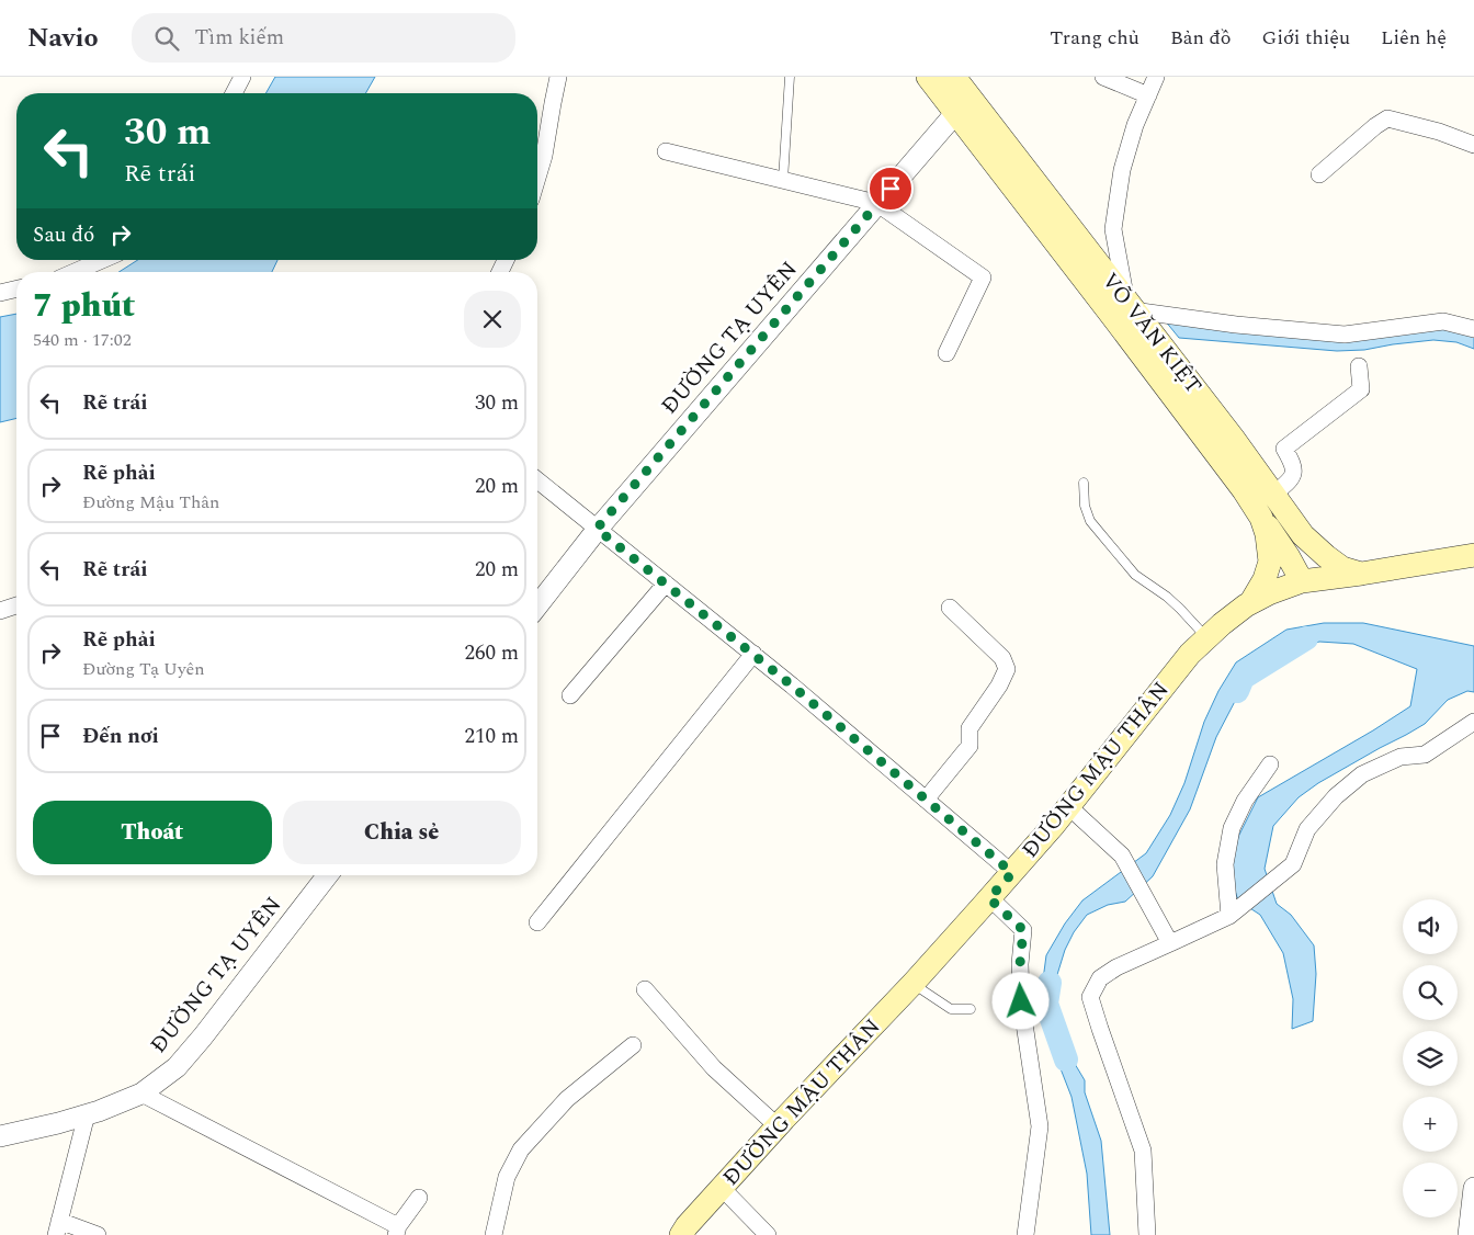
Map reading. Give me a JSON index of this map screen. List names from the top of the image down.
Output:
{
  "streets": {
    "main road": ["VÕ VĂN KIỆT", "ĐƯỜNG MẬU THÂN"],
    "street": ["ĐƯỜNG TẠ UYÊN"]
  },
  "crossings": [
    ["VÕ VĂN KIỆT", "ĐƯỜNG TẠ UYÊN"],
    ["VÕ VĂN KIỆT", "ĐƯỜNG MẬU THÂN"]
  ],
  "page": {
    "header": "Navio",
    "search": "Tìm kiếm",
    "nav": [
      "Trang chủ",
      "Bản đồ",
      "Giới thiệu",
      "Liên hệ"
    ],
    "turn": ["30 m", "Rẽ trái"],
    "then": "Sau đó",
    "heading": ["7 phút", "540 m · 17:02"],
    "list": [
      {
        "name": "Rẽ trái",
        "value": "30 m"
      },
      {
        "name": "Rẽ phải",
        "note": "Đường Mậu Thân",
        "value": "20 m"
      },
      {
        "name": "Rẽ trái",
        "value": "20 m"
      },
      {
        "name": "Rẽ phải",
        "note": "Đường Tạ Uyên",
        "value": "260 m"
      },
      {
        "name": "Đến nơi",
        "value": "210 m"
      }
    ],
    "buttons": ["Thoát", "Chia sẻ"],
    "map_buttons": ["+", "−"]
  }
}
